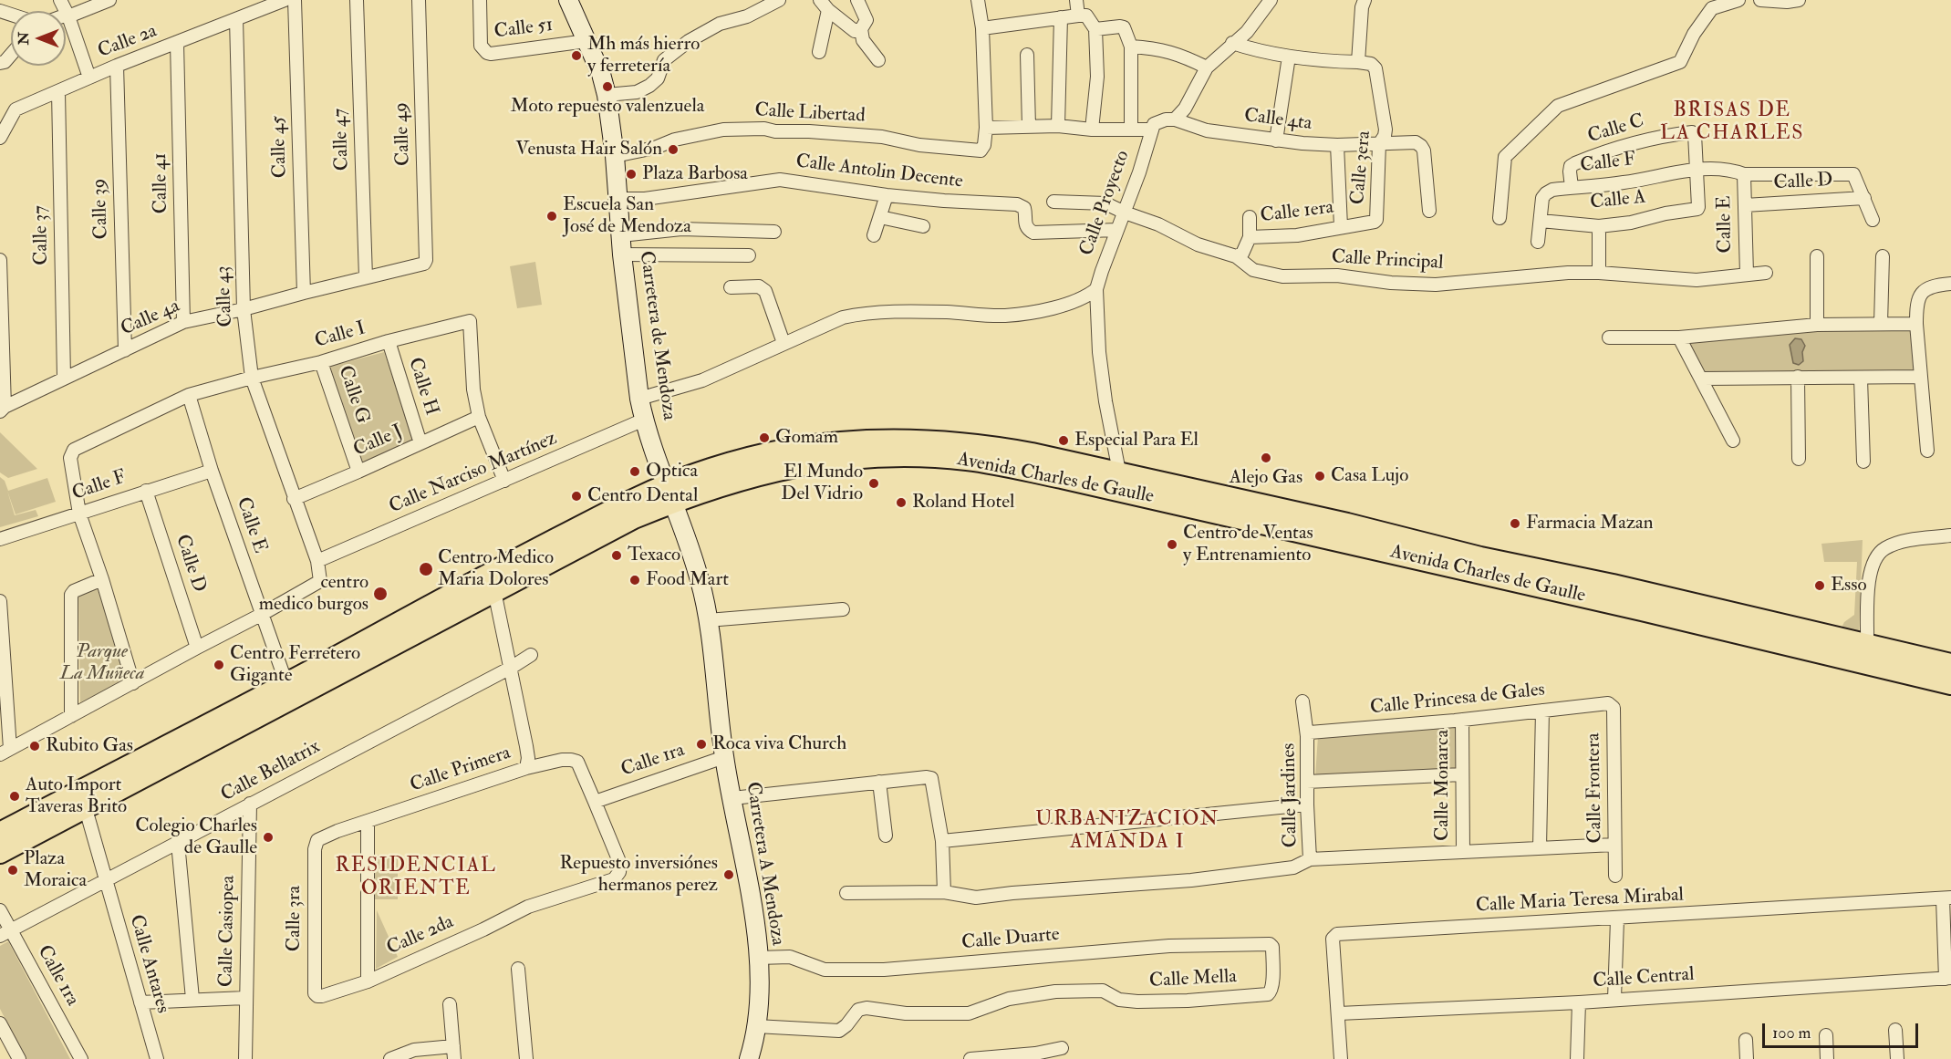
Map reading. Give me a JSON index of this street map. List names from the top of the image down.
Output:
{
  "streets": {
    "main road": ["Avenida Charles de Gaulle"],
    "street": [
      "Calle 51",
      "Calle 2a",
      "Calle Libertad",
      "Calle 4ta",
      "Calle C",
      "Calle 49",
      "Calle 47",
      "Calle 45",
      "Calle F",
      "Calle 3era",
      "Calle Antolin Decente",
      "Calle D",
      "Calle 41",
      "Calle A",
      "Calle Proyecto",
      "Calle 39",
      "Calle 1era",
      "Calle E",
      "Calle 37",
      "Calle Principal",
      "Calle 43",
      "Calle 4a",
      "Calle I",
      "Carretera de Mendoza",
      "Calle H",
      "Calle G",
      "Calle J",
      "Calle Narciso Martínez",
      "Calle Princesa de Gales",
      "Calle 1ra",
      "Calle Primera",
      "Calle Bellatrix",
      "Calle Monarca",
      "Calle Frontera",
      "Calle Jardines",
      "Carretera A Mendoza",
      "Calle Maria Teresa Mirabal",
      "Calle 3ra",
      "Calle Casiopea",
      "Calle 2da",
      "Calle Duarte",
      "Calle Antares",
      "Calle Central",
      "Calle Mella"
    ]
  },
  "crossings": [
    ["Calle 51", "Carretera de Mendoza"],
    ["Calle 2a", "Calle 41"],
    ["Calle 2a", "Calle 39"],
    ["Calle 2a", "Calle 37"],
    ["Calle 2a", "Calle 43"],
    ["Calle Libertad", "Carretera de Mendoza"],
    ["Calle 4ta", "Calle 3era"],
    ["Calle C", "Calle F"],
    ["Calle C", "Calle A"],
    ["Calle 49", "Calle 4a"],
    ["Calle 47", "Calle 4a"],
    ["Calle 45", "Calle 4a"],
    ["Calle F", "Calle D"],
    ["Calle F", "Calle A"],
    ["Calle F", "Calle E"],
    ["Calle F", "Calle I"],
    ["Calle 3era", "Calle 1era"],
    ["Calle Antolin Decente", "Calle Proyecto"],
    ["Calle Antolin Decente", "Carretera de Mendoza"],
    ["Calle D", "Calle E"],
    ["Calle 41", "Calle 4a"],
    ["Calle Proyecto", "Calle Principal"],
    ["Calle Proyecto", "Avenida Charles de Gaulle"],
    ["Calle 39", "Calle 4a"],
    ["Calle 1era", "Calle Principal"],
    ["Calle E", "Calle Principal"],
    ["Calle E", "Calle I"],
    ["Calle E", "Avenida Charles de Gaulle"],
    ["Calle 37", "Calle 4a"],
    ["Calle 43", "Calle 4a"],
    ["Calle 43", "Calle I"],
    ["Calle 43", "Calle J"],
    ["Calle 43", "Calle Narciso Martínez"],
    ["Calle I", "Calle H"],
    ["Calle I", "Calle G"],
    ["Calle I", "Calle J"],
    ["Calle I", "Calle Narciso Martínez"],
    ["Carretera de Mendoza", "Calle Narciso Martínez"],
    ["Carretera de Mendoza", "Avenida Charles de Gaulle"],
    ["Carretera de Mendoza", "Carretera A Mendoza"],
    ["Calle H", "Calle J"],
    ["Calle G", "Calle J"],
    ["Avenida Charles de Gaulle", "Carretera A Mendoza"],
    ["Avenida Charles de Gaulle", "Calle Antares"],
    ["Calle Princesa de Gales", "Calle Monarca"],
    ["Calle Princesa de Gales", "Calle Frontera"],
    ["Calle Princesa de Gales", "Calle Jardines"],
    ["Calle 1ra", "Calle Primera"],
    ["Calle 1ra", "Calle Bellatrix"],
    ["Calle 1ra", "Carretera A Mendoza"],
    ["Calle 1ra", "Calle 2da"],
    ["Calle Primera", "Calle 3ra"],
    ["Calle Primera", "Calle 2da"],
    ["Calle Bellatrix", "Calle Casiopea"],
    ["Calle Bellatrix", "Calle Antares"],
    ["Carretera A Mendoza", "Calle Duarte"],
    ["Carretera A Mendoza", "Calle Mella"],
    ["Calle Maria Teresa Mirabal", "Calle Central"],
    ["Calle 3ra", "Calle 2da"],
    ["Calle Duarte", "Calle Mella"]
  ],
  "districts": ["BRISAS DE LA CHARLES", "URBANIZACION AMANDA I", "RESIDENCIAL ORIENTE"],
  "parks": ["Parque La Muñeca"],
  "places": [
    "Mh más hierro y ferretería",
    "Moto repuesto valenzuela",
    "Venusta Hair Salón",
    "Plaza Barbosa",
    "Escuela San José de Mendoza",
    "Gomam",
    "Especial Para El",
    "Alejo Gas",
    "Optica",
    "Casa Lujo",
    "El Mundo Del Vidrio",
    "Centro Dental",
    "Roland Hotel",
    "Farmacia Mazan",
    "Centro de Ventas y Entrenamiento",
    "Texaco",
    "Centro Medico Maria Dolores",
    "Food Mart",
    "Esso",
    "centro medico burgos",
    "Centro Ferretero Gigante",
    "Roca viva Church",
    "Rubito Gas",
    "Auto Import Taveras Brito",
    "Colegio Charles de Gaulle",
    "Plaza Moraica",
    "Repuesto inversiónes hermanos perez"
  ],
  "scale_bar": "100 m",
  "north": "left"
}
